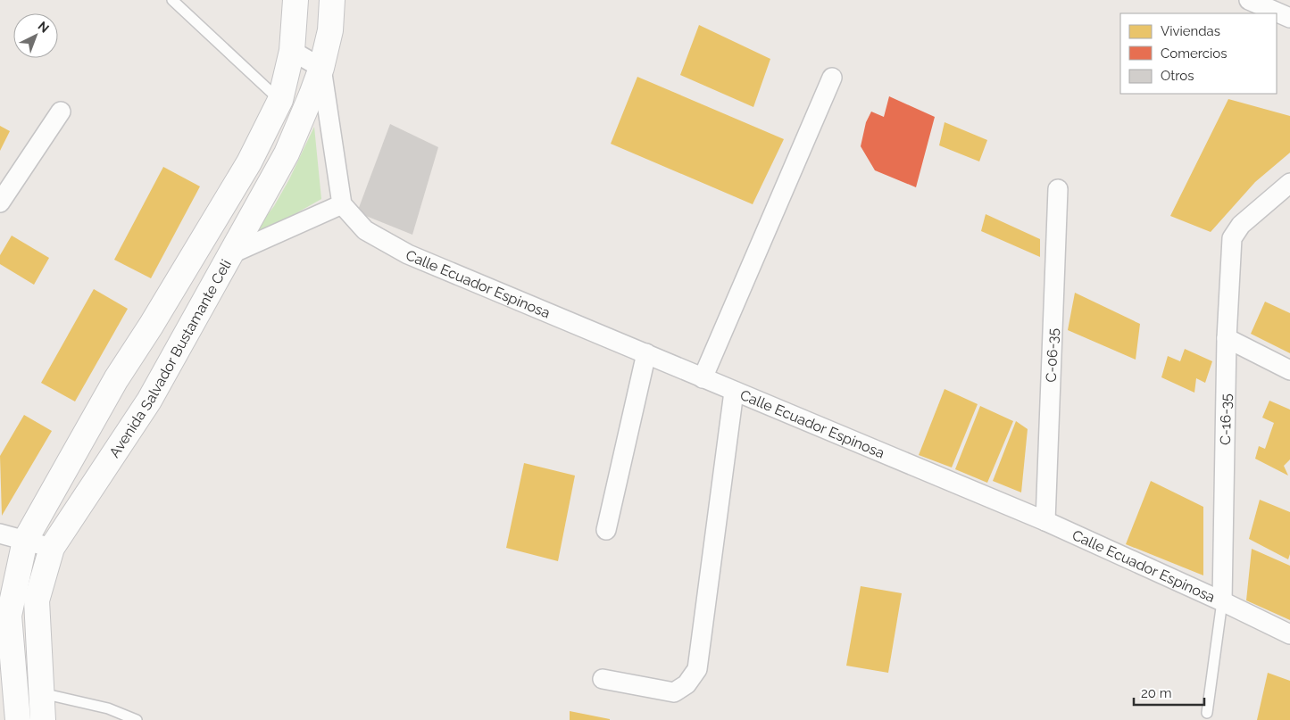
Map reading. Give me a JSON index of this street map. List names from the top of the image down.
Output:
{
  "streets": {
    "main road": ["Avenida Salvador Bustamante Celi"],
    "street": ["Calle Ecuador Espinosa", "C-06-35", "C-16-35"]
  },
  "crossings": [
    ["Calle Ecuador Espinosa", "C-06-35"],
    ["Calle Ecuador Espinosa", "C-16-35"]
  ],
  "legend": ["Viviendas", "Comercios", "Otros"],
  "scale_bar": "20 m",
  "north": "top right"
}
